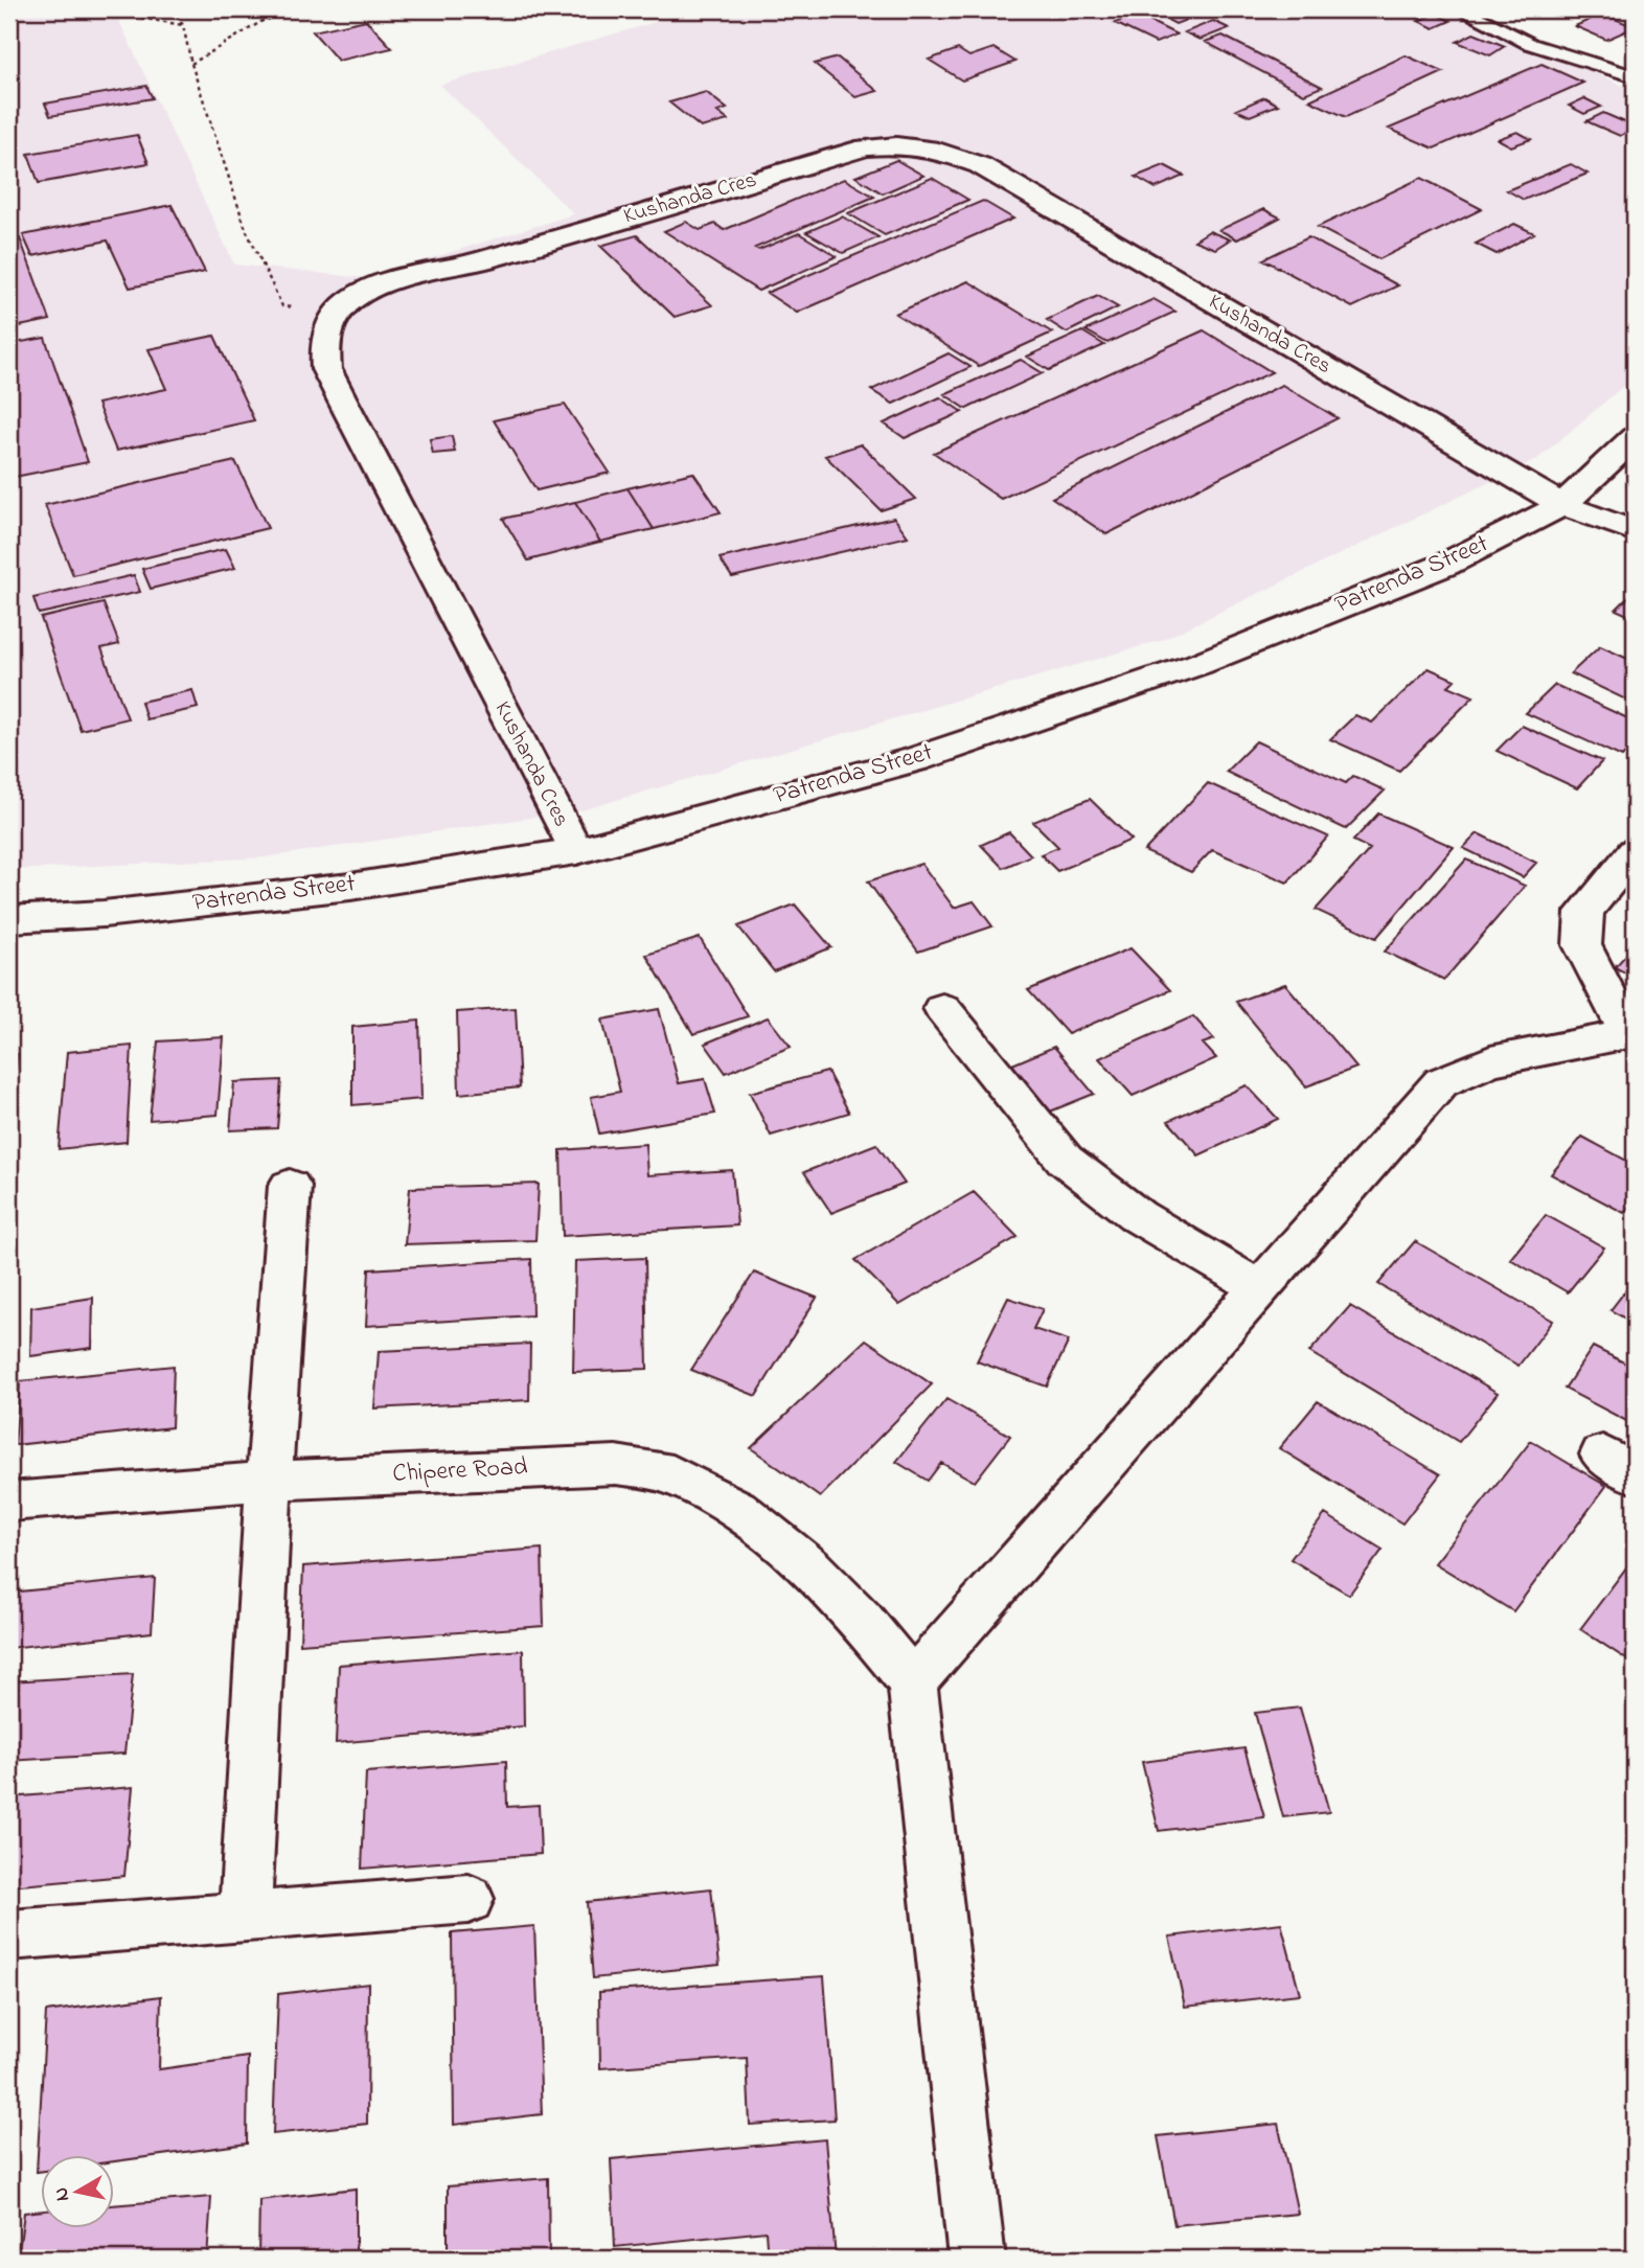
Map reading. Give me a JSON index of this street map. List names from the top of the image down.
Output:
{
  "streets": {
    "street": ["Kushanda Cres", "Patrenda Street", "Chipere Road"]
  },
  "crossings": [
    ["Kushanda Cres", "Patrenda Street"]
  ],
  "north": "left"
}
